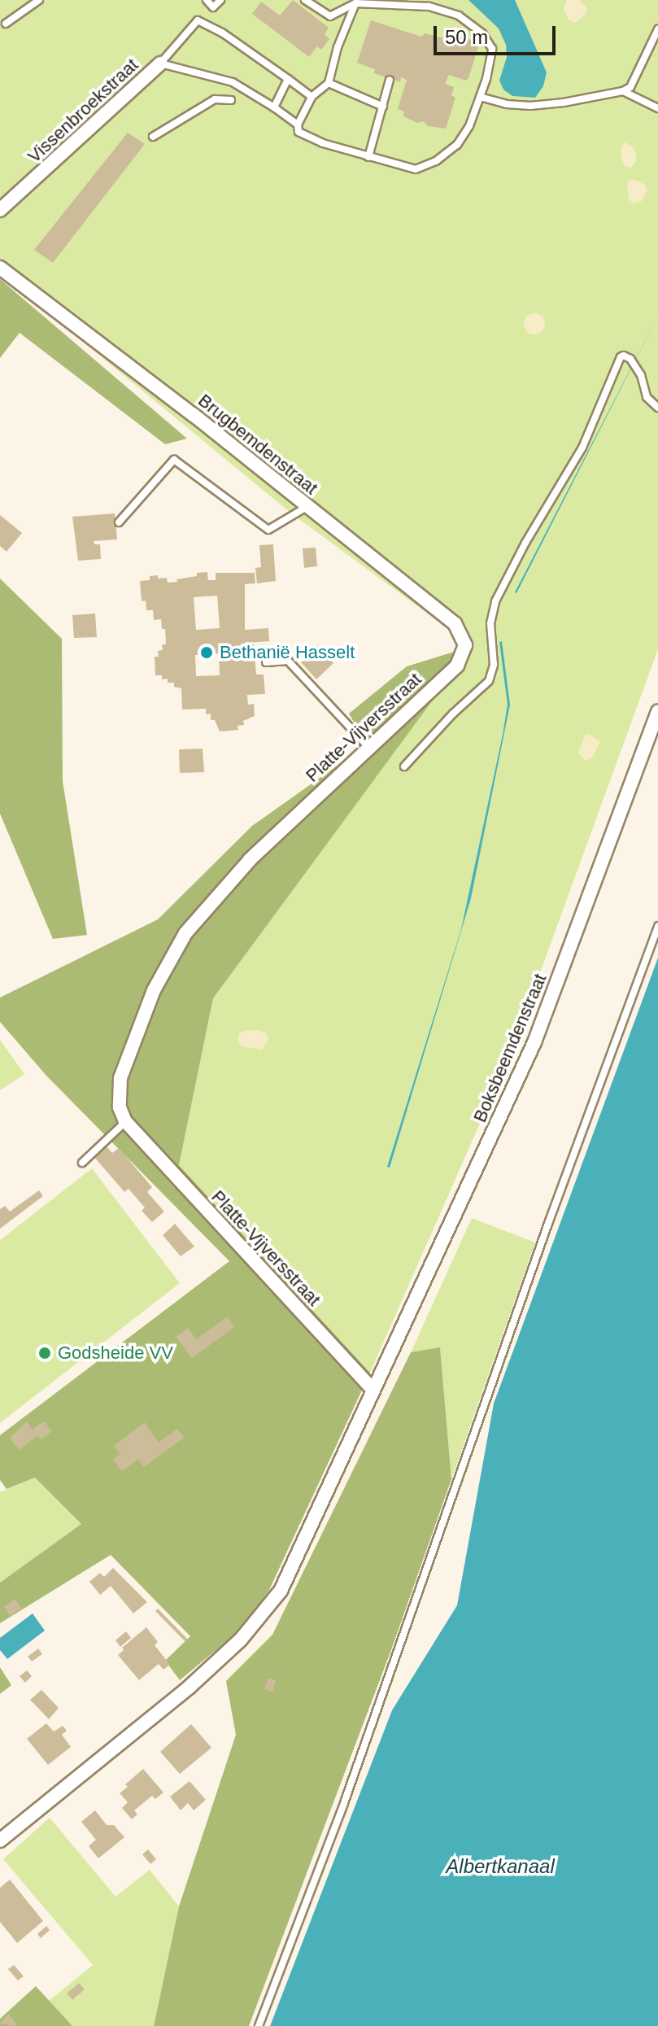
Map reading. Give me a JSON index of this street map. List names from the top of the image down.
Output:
{
  "streets": {
    "street": [
      "Vissenbroekstraat",
      "Brugbemdenstraat",
      "Platte-Vijversstraat",
      "Boksbeemdenstraat"
    ]
  },
  "crossings": [
    ["Brugbemdenstraat", "Platte-Vijversstraat"],
    ["Platte-Vijversstraat", "Boksbeemdenstraat"]
  ],
  "water": ["Albertkanaal"],
  "places": ["Bethanië Hasselt", "Godsheide VV"],
  "scale_bar": "50 m"
}
